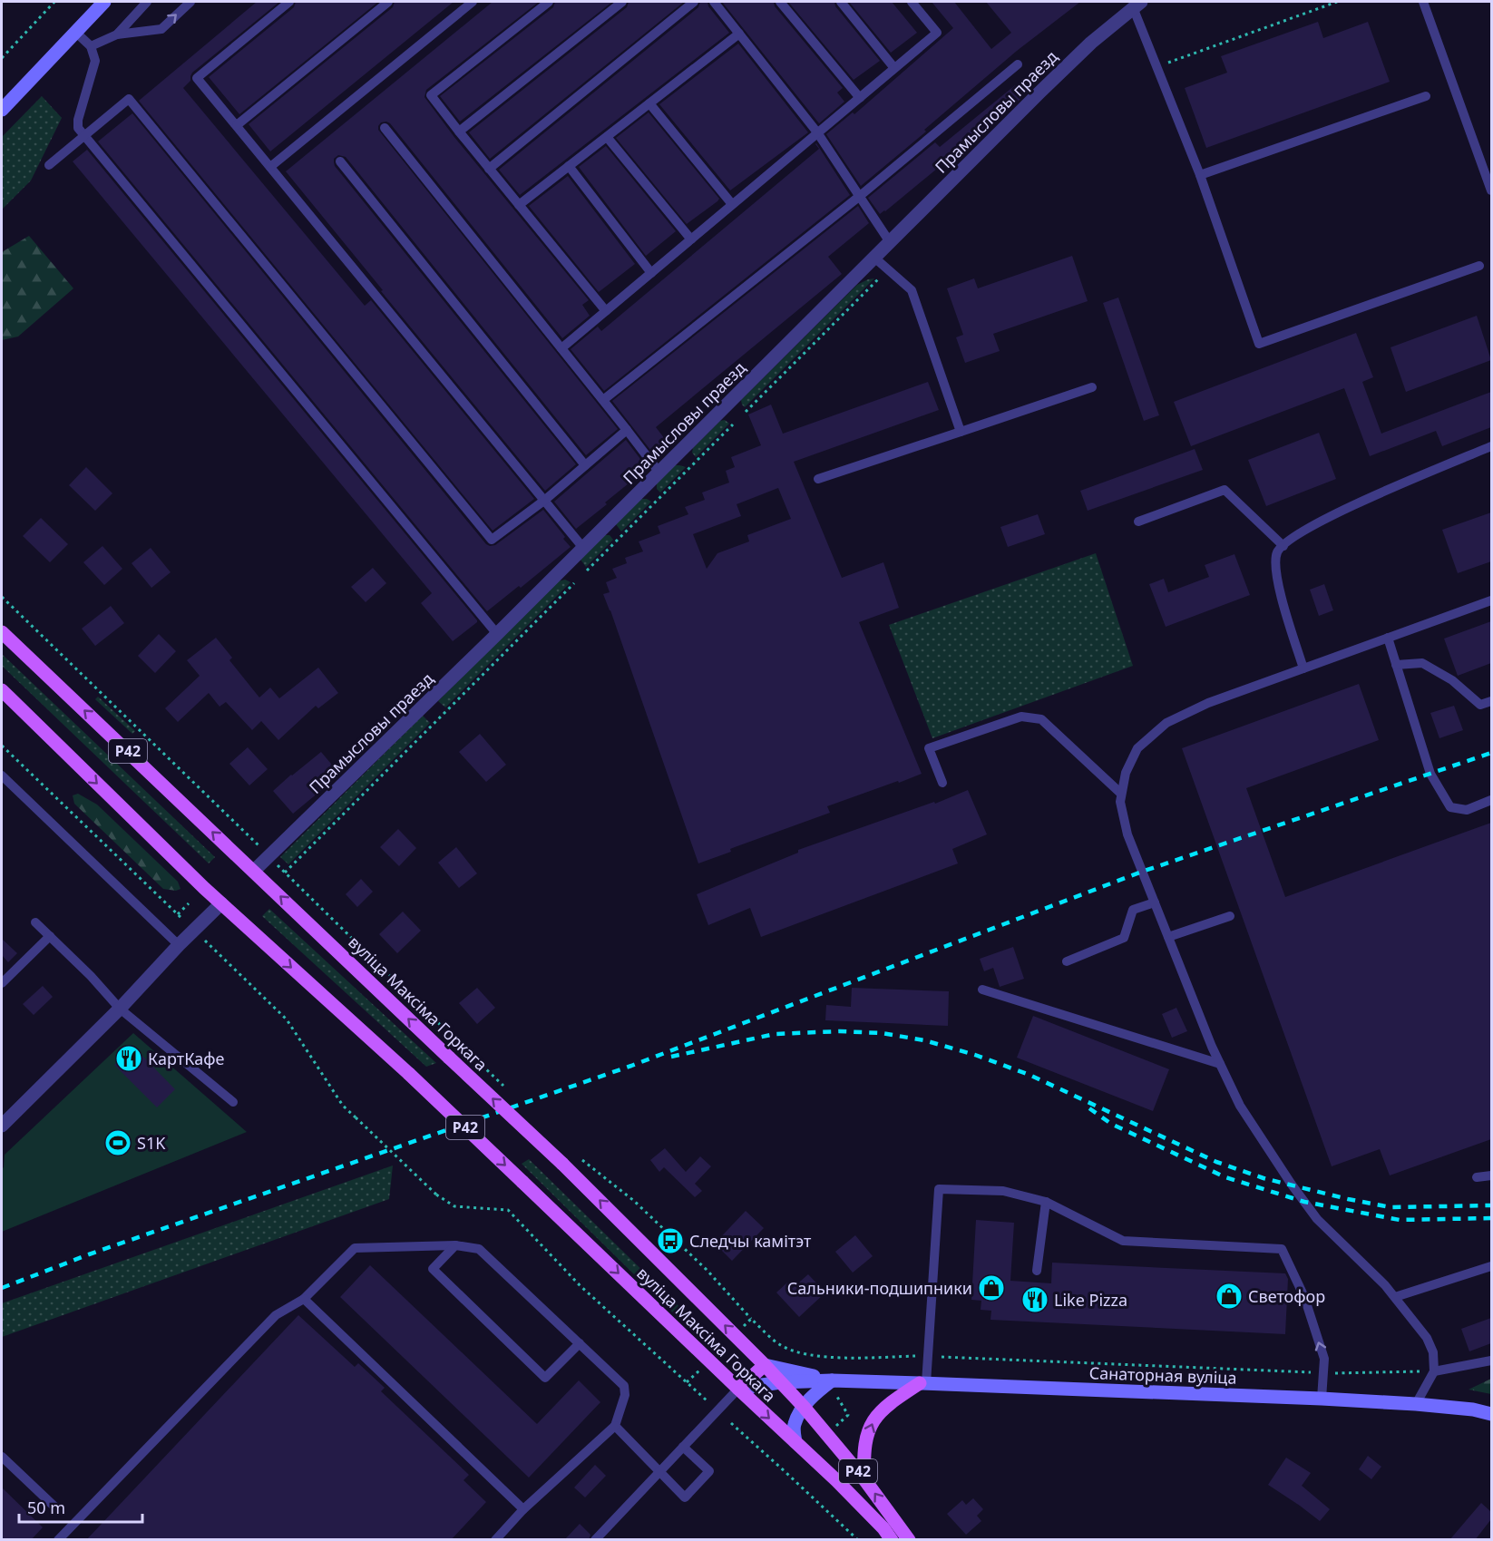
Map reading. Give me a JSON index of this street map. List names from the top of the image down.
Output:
{
  "streets": {
    "main road": ["Р42", "вуліца Максіма Горкага"],
    "street": ["Прамысловы праезд", "Санаторная вуліца"]
  },
  "crossings": [
    ["Прамысловы праезд", "вуліца Максіма Горкага"],
    ["Р42", "вуліца Максіма Горкага"]
  ],
  "places": {
    "restaurant": ["КартКафе", "Like Pizza"],
    "sports": ["S1K"],
    "bus stop": ["Следчы камітэт"],
    "shop": ["Сальники-подшипники", "Светофор"]
  },
  "scale_bar": "50 m"
}
